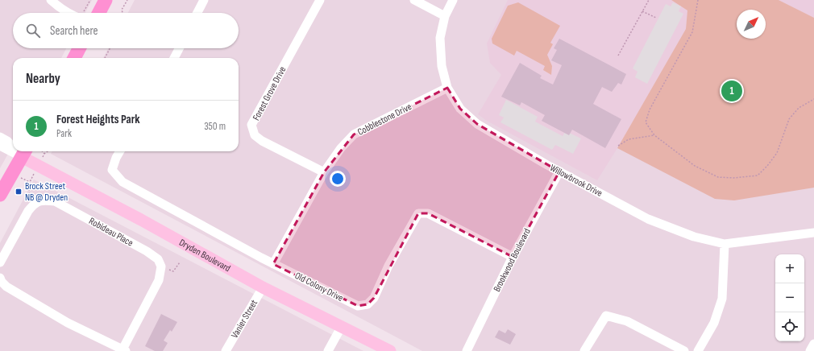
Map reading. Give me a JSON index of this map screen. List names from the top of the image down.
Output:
{
  "streets": {
    "street": [
      "Forest Grove Drive",
      "Cobblestone Drive",
      "Willowbrook Drive",
      "Robideau Place",
      "Dryden Boulevard",
      "Brookwood Boulevard",
      "Old Colony Drive",
      "Vanier Street"
    ]
  },
  "crossings": [
    ["Forest Grove Drive", "Cobblestone Drive"],
    ["Cobblestone Drive", "Willowbrook Drive"],
    ["Cobblestone Drive", "Old Colony Drive"],
    ["Willowbrook Drive", "Brookwood Boulevard"],
    ["Dryden Boulevard", "Vanier Street"],
    ["Brookwood Boulevard", "Old Colony Drive"]
  ],
  "places": {
    "transit": ["Brock Street NB @ Dryden"]
  },
  "north": "top right",
  "page": {
    "search": "Search here",
    "heading": "Nearby",
    "pins": "1",
    "list": [
      {
        "mark": "1",
        "name": "Forest Heights Park",
        "note": "Park",
        "value": "350 m"
      }
    ],
    "map_buttons": ["+", "−"]
  }
}
